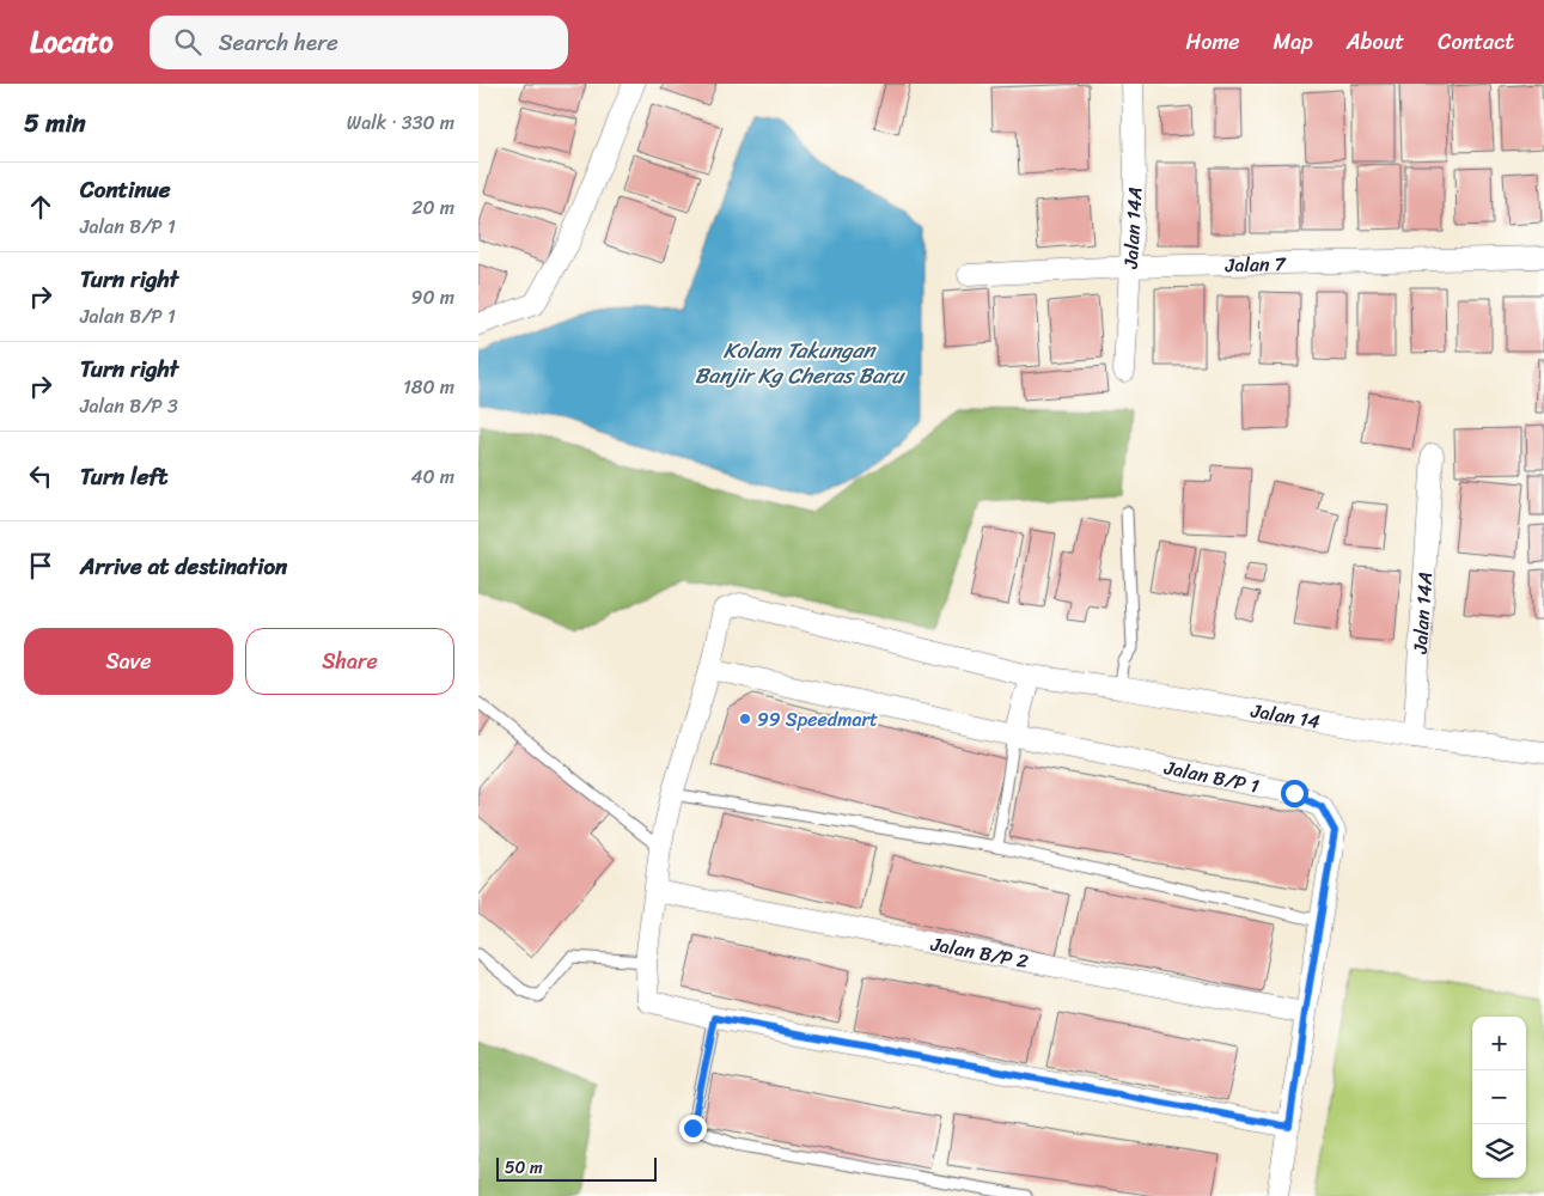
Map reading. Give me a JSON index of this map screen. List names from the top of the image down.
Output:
{
  "streets": {
    "street": [
      "Jalan 14A",
      "Jalan 7",
      "Jalan 14",
      "Jalan B/P 1",
      "Jalan B/P 2"
    ]
  },
  "crossings": [
    ["Jalan 14A", "Jalan 7"],
    ["Jalan 14A", "Jalan 14"],
    ["Jalan 14", "Jalan B/P 1"],
    ["Jalan B/P 1", "Jalan B/P 2"]
  ],
  "water": ["Kolam Takungan Banjir Kg Cheras Baru"],
  "places": ["99 Speedmart"],
  "scale_bar": "50 m",
  "page": {
    "header": "Locato",
    "search": "Search here",
    "nav": [
      "Home",
      "Map",
      "About",
      "Contact"
    ],
    "heading": ["5 min", "Walk · 330 m"],
    "list": [
      ["Continue", "Jalan B/P 1", "20 m"],
      ["Turn right", "Jalan B/P 1", "90 m"],
      ["Turn right", "Jalan B/P 3", "180 m"],
      ["Turn left", "40 m"],
      "Arrive at destination"
    ],
    "buttons": ["Save", "Share"],
    "map_buttons": ["+", "−"],
    "scale": "50 m"
  }
}
